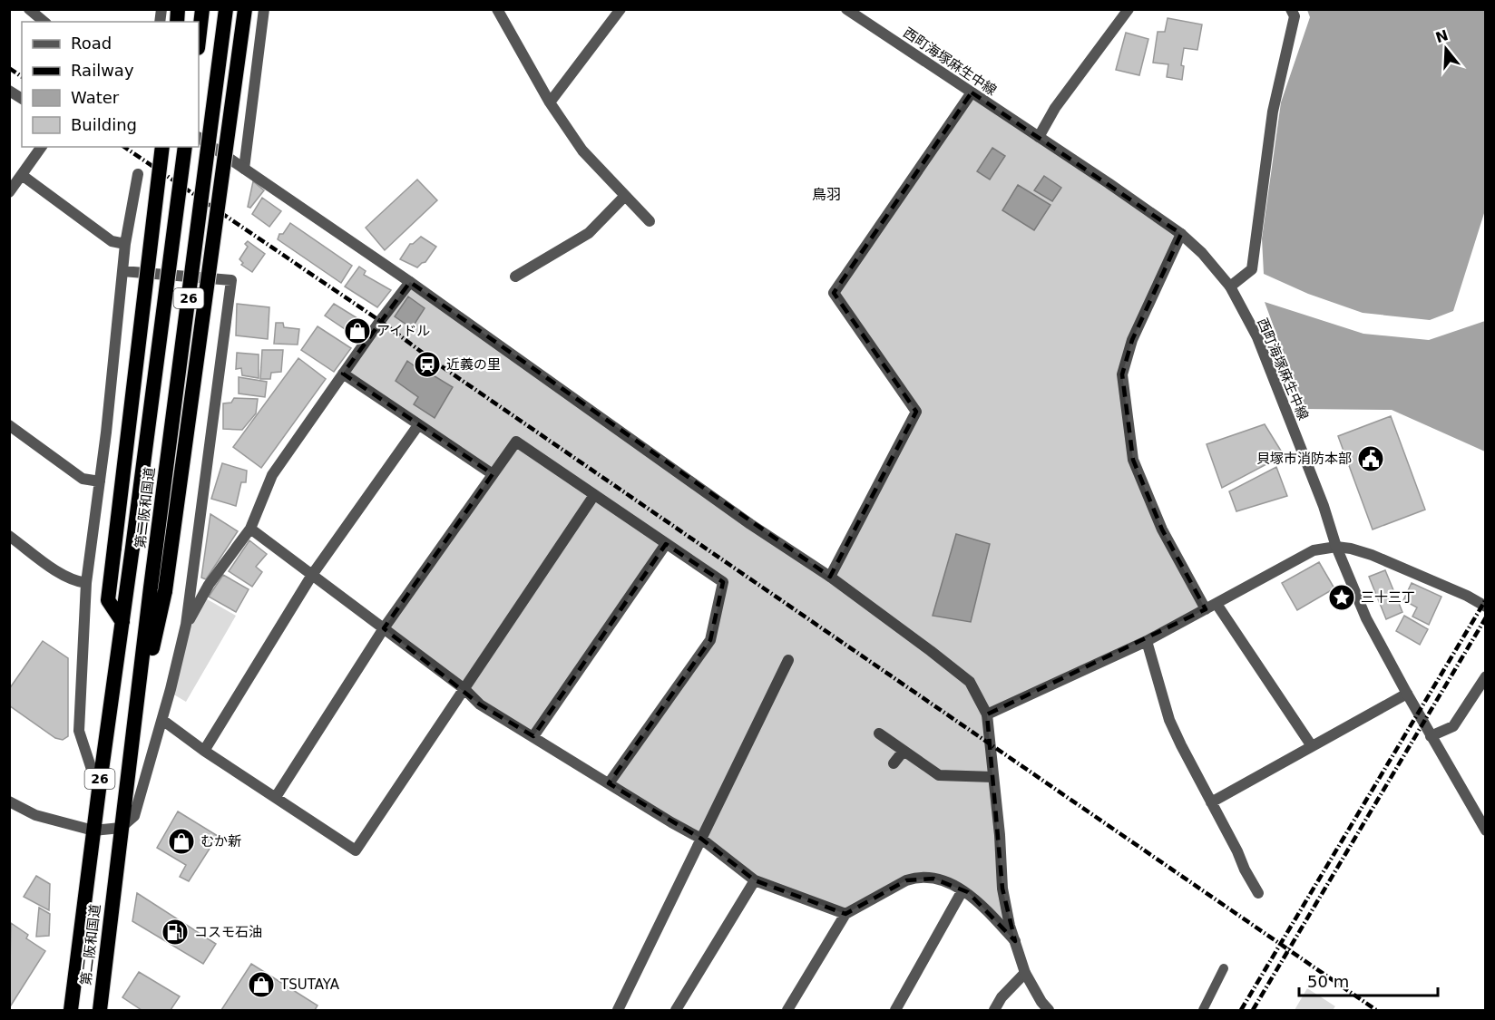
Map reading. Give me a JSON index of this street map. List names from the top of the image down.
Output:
{
  "streets": {
    "highway": ["26", "第二阪和国道"],
    "street": ["西町海塚麻生中線"]
  },
  "districts": ["鳥羽"],
  "places": {
    "shop": ["アイドル", "むか新", "TSUTAYA"],
    "station": ["近義の里"],
    "public building": ["貝塚市消防本部"],
    "place": ["三十三丁"],
    "fuel station": ["コスモ石油"]
  },
  "legend": [
    "Road",
    "Railway",
    "Water",
    "Building"
  ],
  "scale_bar": "50 m",
  "north": "top"
}
